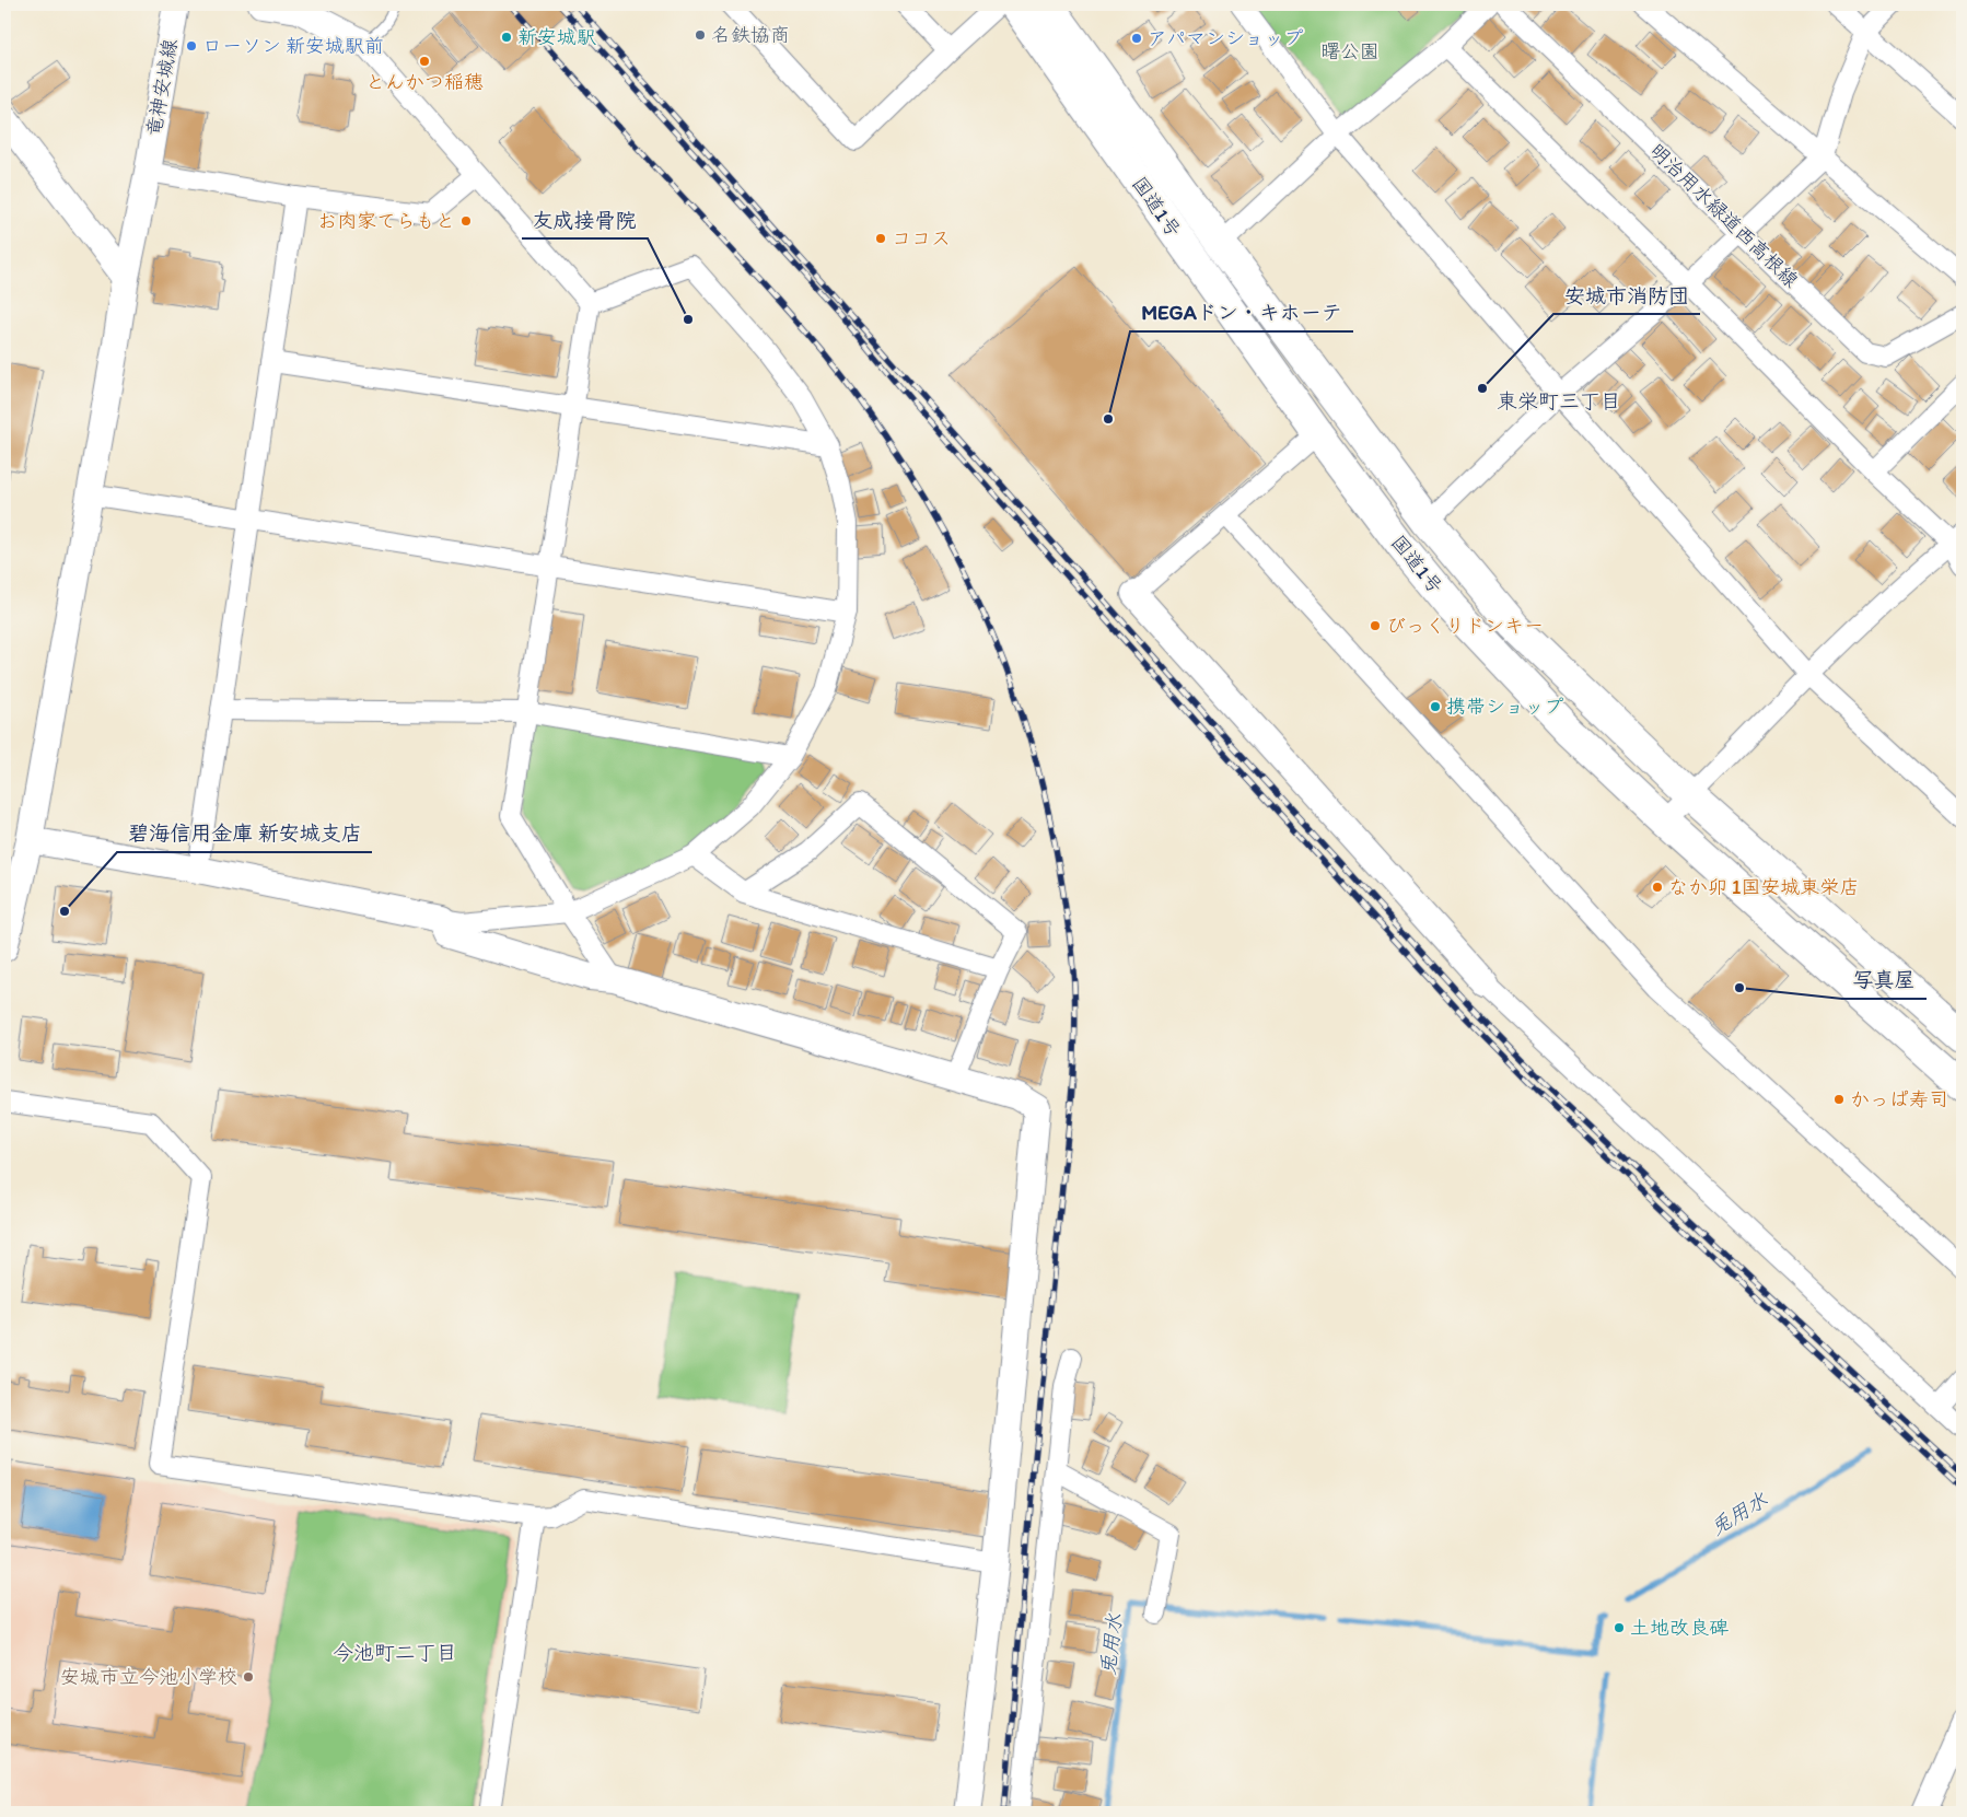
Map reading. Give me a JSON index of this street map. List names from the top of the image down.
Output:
{
  "streets": {
    "highway": ["国道1号"],
    "street": ["竜神安城線", "明治用水緑道西高根線"]
  },
  "districts": ["東栄町三丁目", "今池町二丁目"],
  "water": ["兎用水"],
  "parks": ["曙公園"],
  "places": [
    "名鉄協商",
    "新安城駅",
    "アパマンショップ",
    "ローソン 新安城駅前",
    "とんかつ稲穂",
    "お肉家てらもと",
    "ココス",
    "友成接骨院",
    "安城市消防団",
    "MEGAドン・キホーテ",
    "びっくりドンキー",
    "携帯ショップ",
    "なか卯 1国安城東栄店",
    "碧海信用金庫 新安城支店",
    "写真屋",
    "かっぱ寿司",
    "土地改良碑",
    "安城市立今池小学校"
  ]
}
